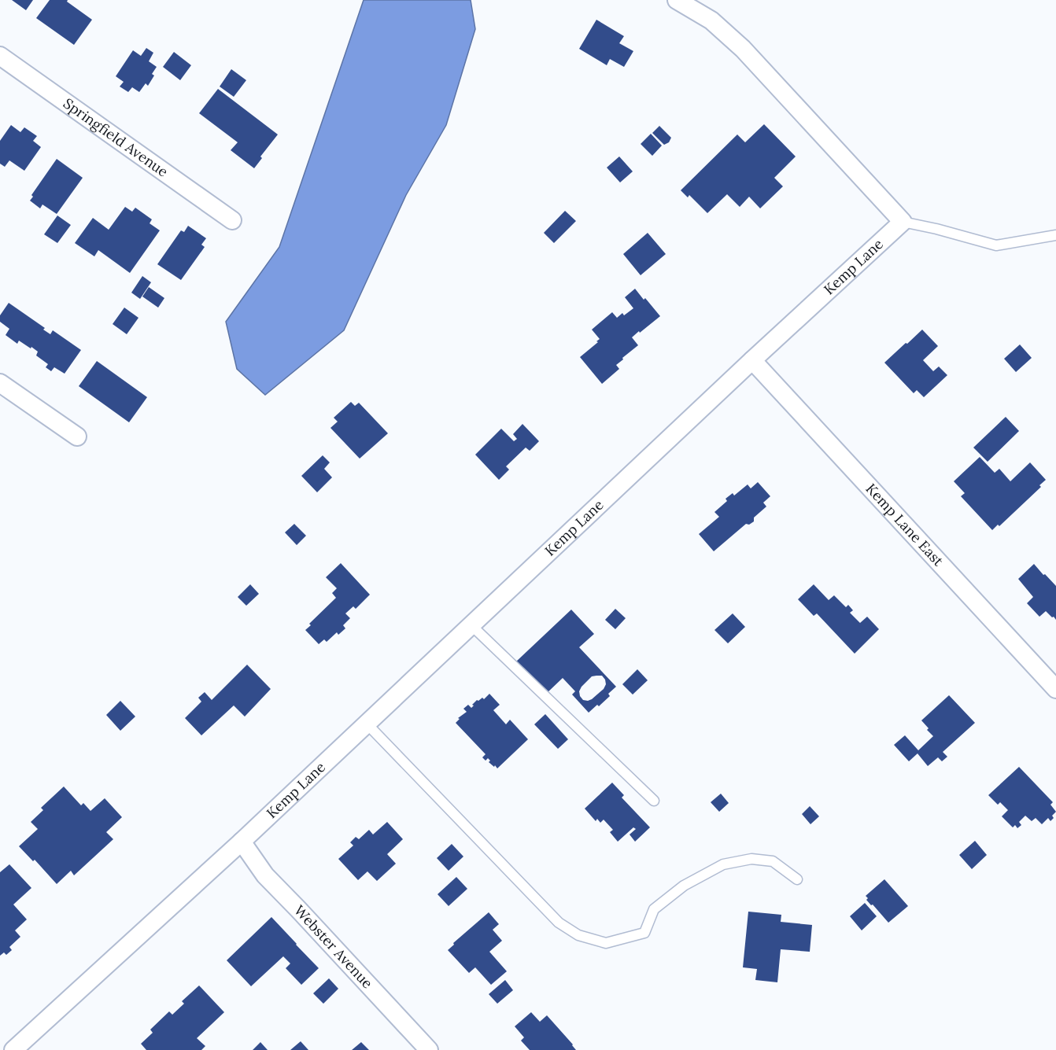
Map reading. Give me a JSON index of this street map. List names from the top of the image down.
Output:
{
  "streets": {
    "street": [
      "Springfield Avenue",
      "Kemp Lane",
      "Kemp Lane East",
      "Webster Avenue"
    ]
  },
  "crossings": [
    ["Kemp Lane", "Kemp Lane East"],
    ["Kemp Lane", "Webster Avenue"]
  ]
}
